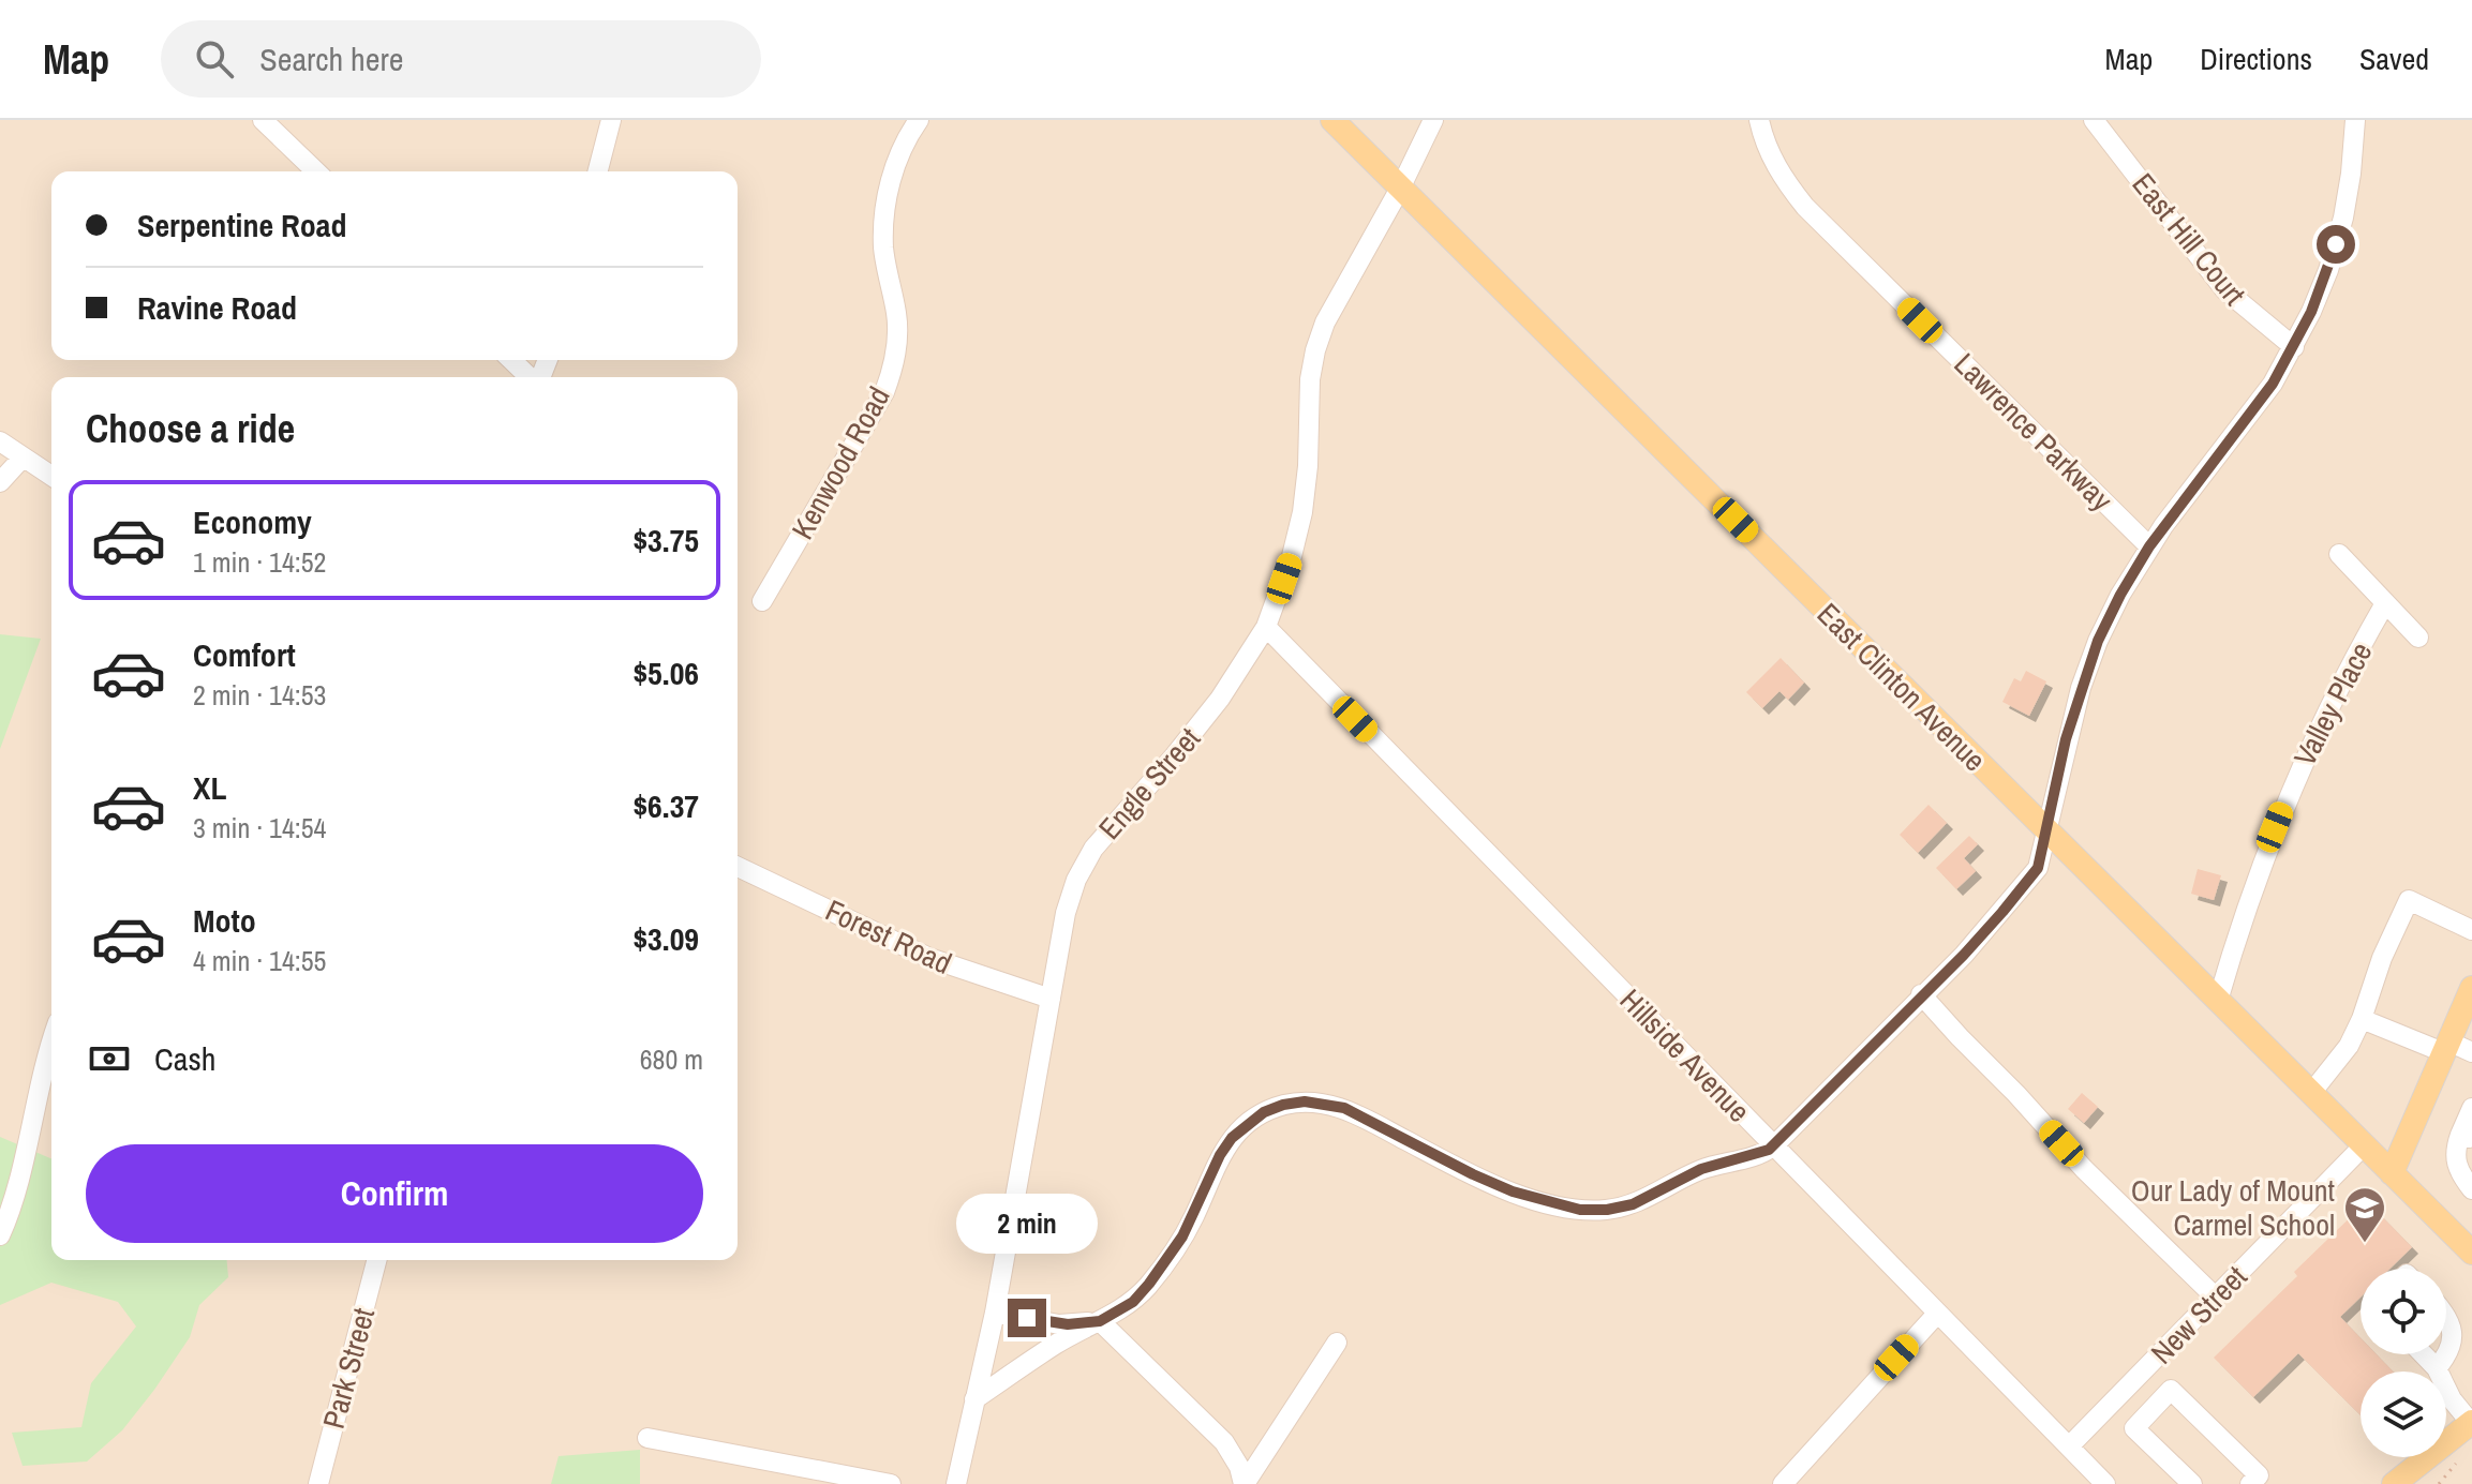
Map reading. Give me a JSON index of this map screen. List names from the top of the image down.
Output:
{
  "streets": {
    "main road": ["East Clinton Avenue"],
    "street": [
      "East Hill Court",
      "Lawrence Parkway",
      "Kenwood Road",
      "Valley Place",
      "Engle Street",
      "Forest Road",
      "Hillside Avenue",
      "New Street",
      "Park Street"
    ]
  },
  "crossings": [
    ["East Clinton Avenue", "Valley Place"],
    ["East Clinton Avenue", "Engle Street"],
    ["East Clinton Avenue", "New Street"],
    ["Engle Street", "Forest Road"],
    ["Engle Street", "Hillside Avenue"],
    ["Hillside Avenue", "New Street"]
  ],
  "places": {
    "school or university": ["Our Lady of Mount Carmel School"]
  },
  "page": {
    "header": "Map",
    "search": "Search here",
    "nav": ["Map", "Directions", "Saved"],
    "banner": ["Serpentine Road", "Ravine Road"],
    "heading": "Choose a ride",
    "list": [
      {
        "name": "Economy",
        "note": "1 min · 14:52",
        "value": "$3.75"
      },
      {
        "name": "Comfort",
        "note": "2 min · 14:53",
        "value": "$5.06"
      },
      {
        "name": "XL",
        "note": "3 min · 14:54",
        "value": "$6.37"
      },
      {
        "name": "Moto",
        "note": "4 min · 14:55",
        "value": "$3.09"
      }
    ],
    "pay": ["Cash", "680 m"],
    "buttons": "Confirm",
    "bubble": "2 min"
  }
}
